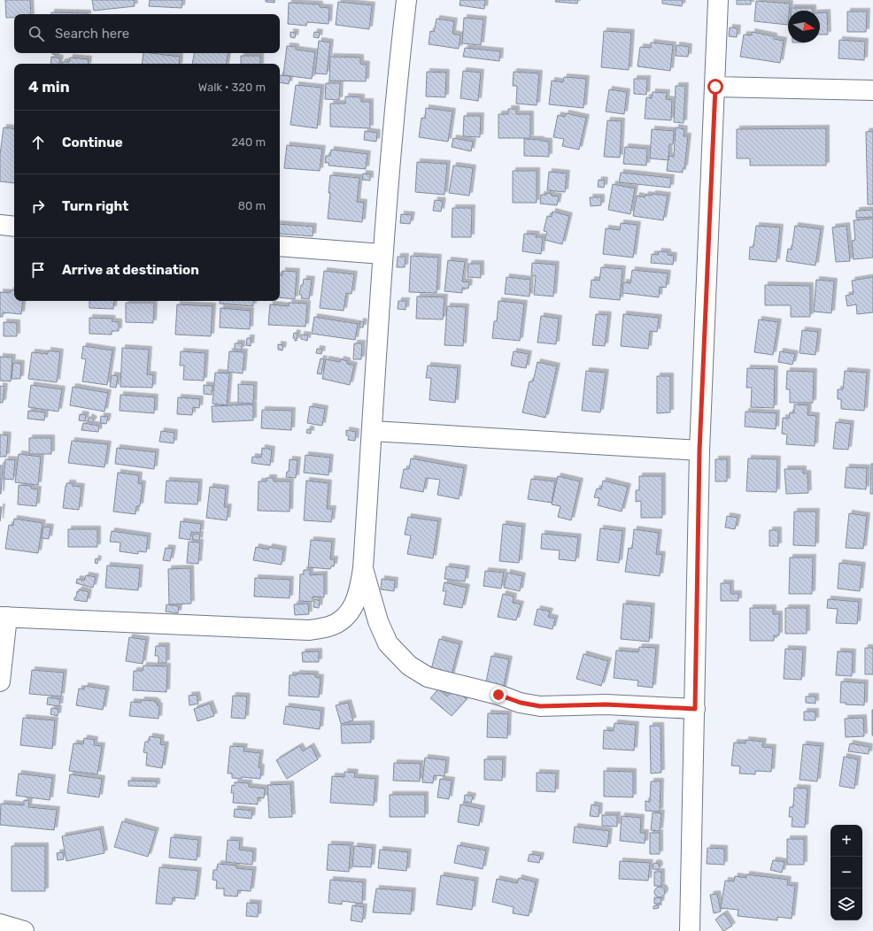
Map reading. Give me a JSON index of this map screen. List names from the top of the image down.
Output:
{
  "north": "right",
  "page": {
    "search": "Search here",
    "heading": ["4 min", "Walk · 320 m"],
    "list": [
      ["Continue", "240 m"],
      ["Turn right", "80 m"],
      "Arrive at destination"
    ],
    "map_buttons": ["+", "−"]
  }
}
